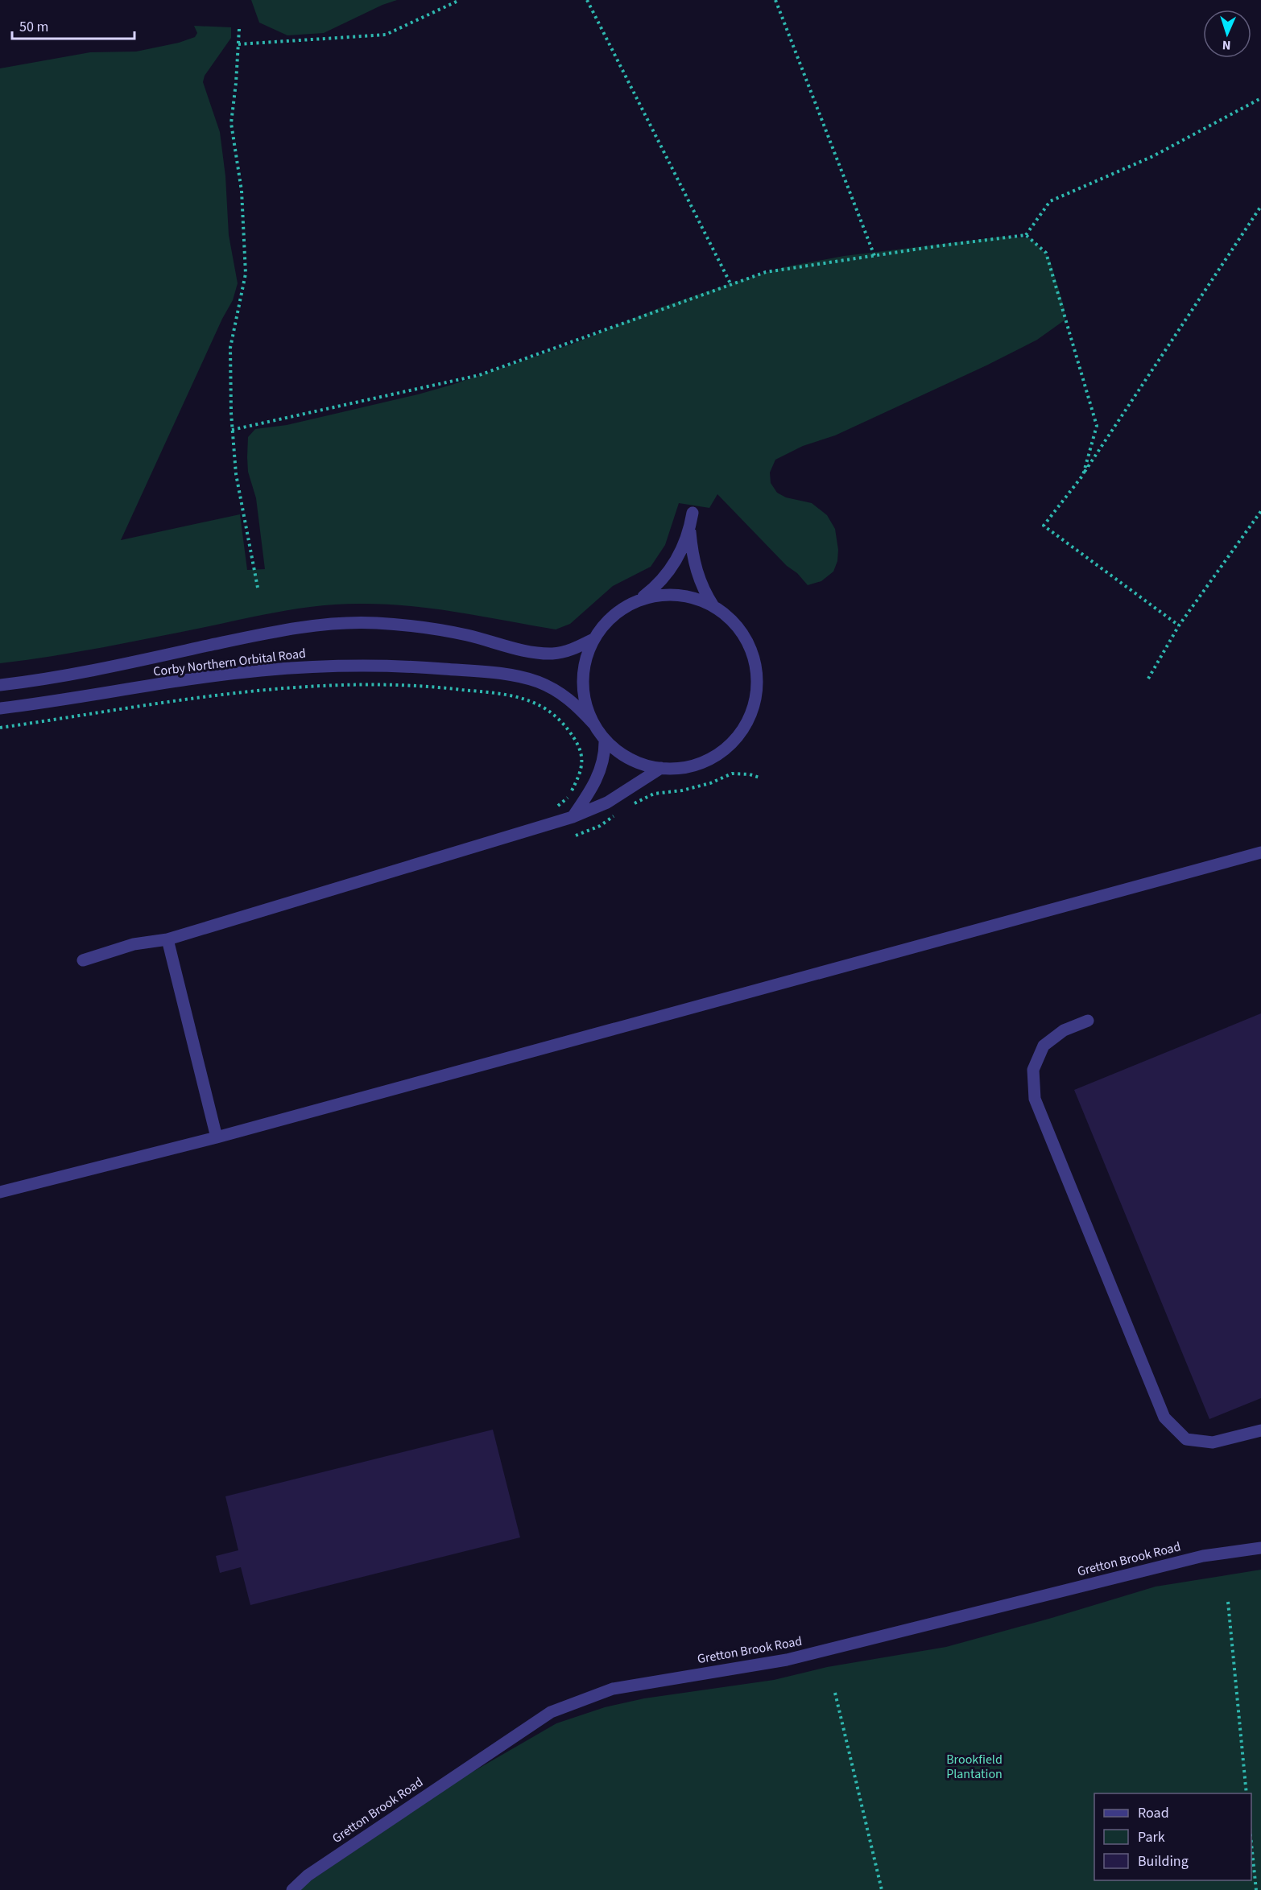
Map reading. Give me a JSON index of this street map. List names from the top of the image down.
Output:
{
  "streets": {
    "street": ["Corby Northern Orbital Road", "Gretton Brook Road"]
  },
  "parks": ["Brookfield Plantation"],
  "legend": ["Road", "Park", "Building"],
  "scale_bar": "50 m",
  "north": "bottom"
}
